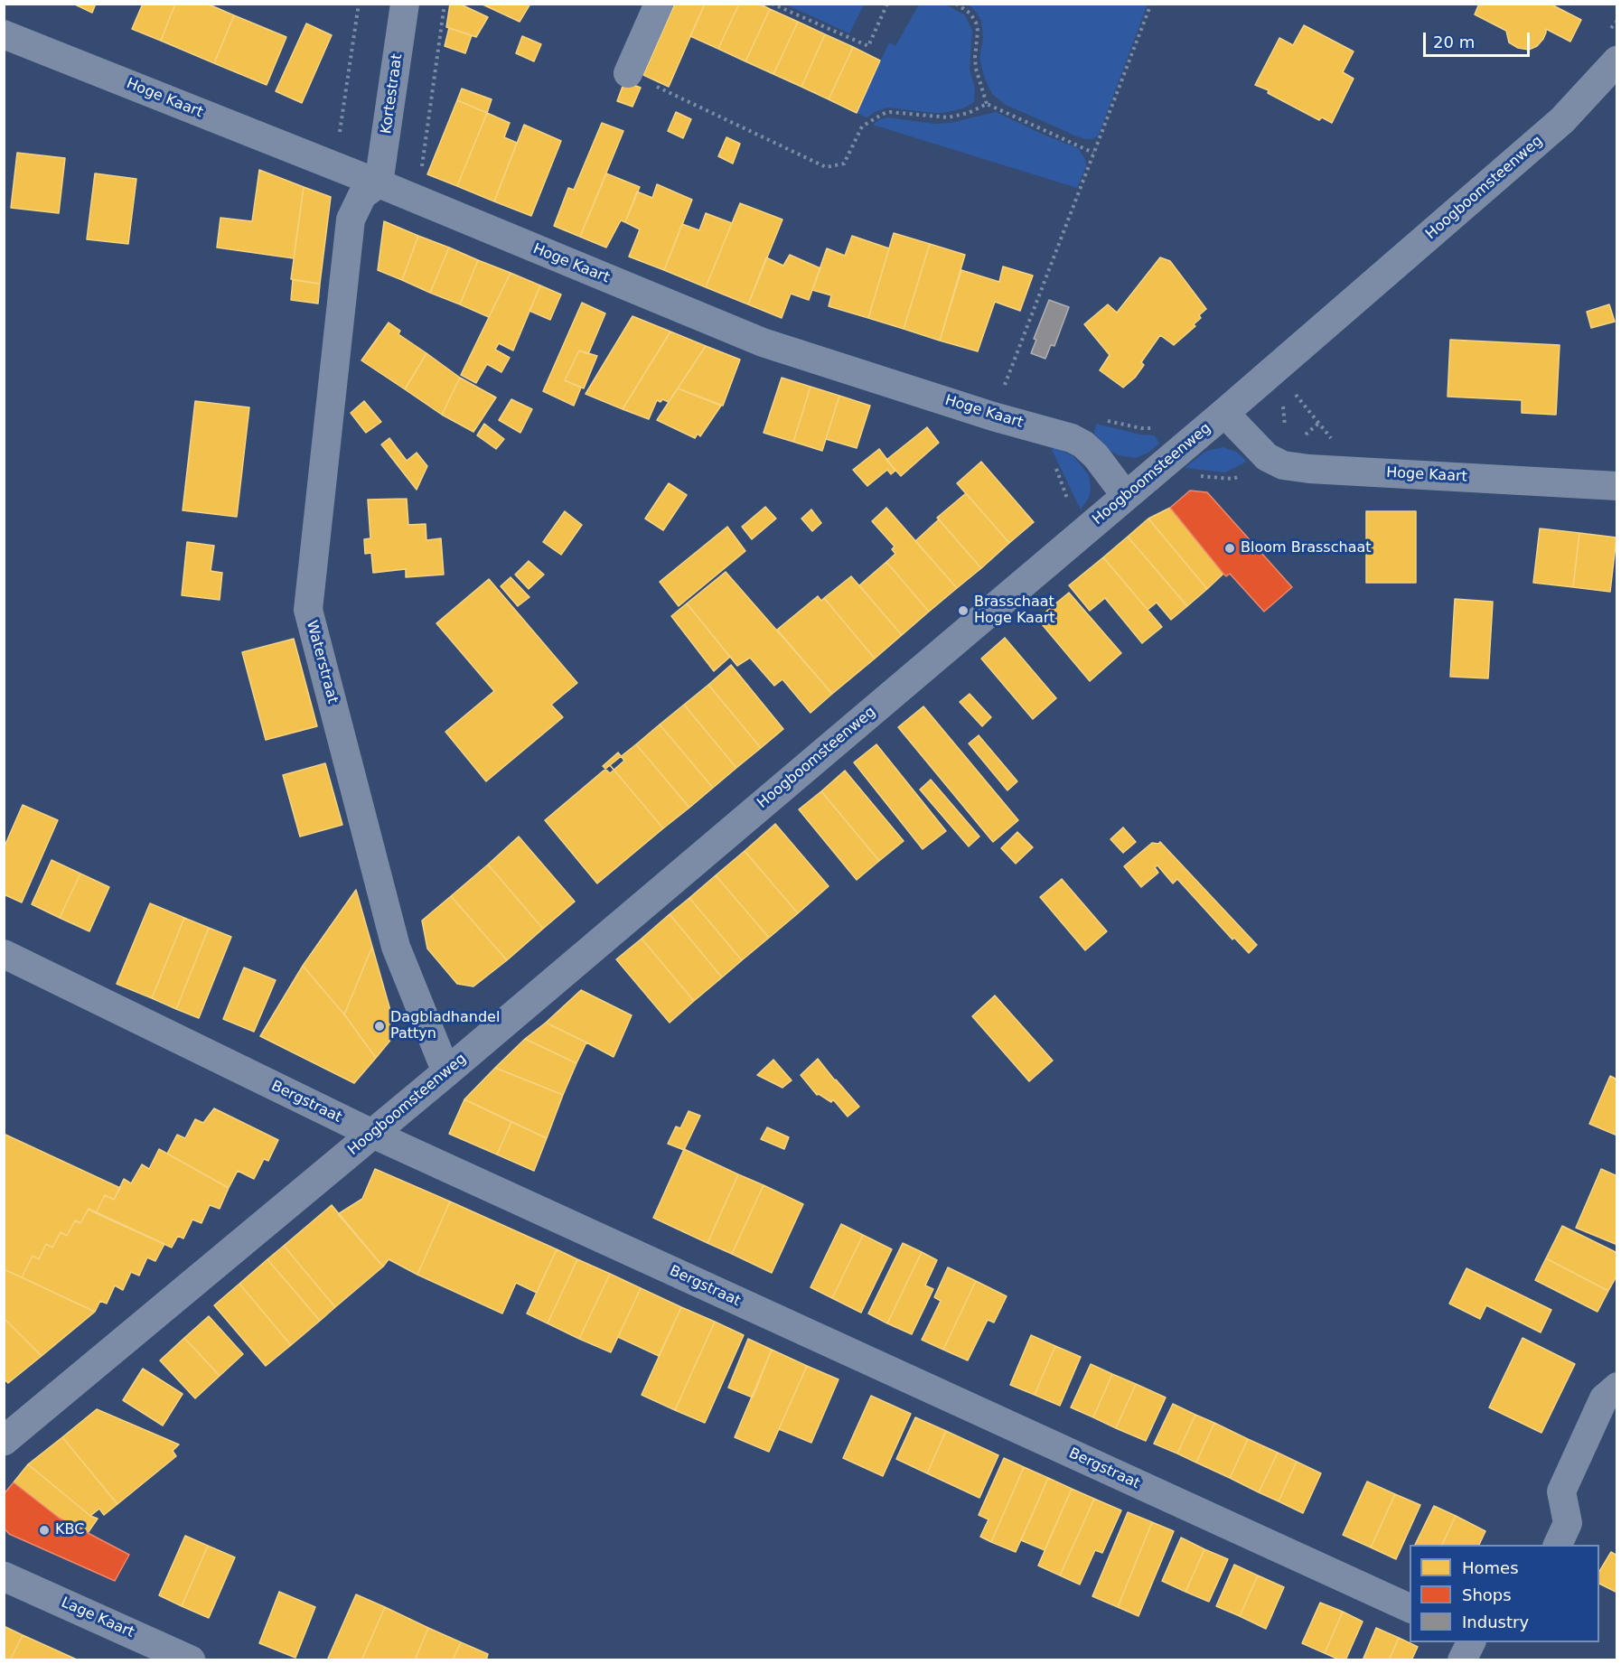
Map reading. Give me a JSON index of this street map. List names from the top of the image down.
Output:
{
  "streets": {
    "street": [
      "Kortestraat",
      "Hoge Kaart",
      "Hoogboomsteenweg",
      "Waterstraat",
      "Bergstraat",
      "Lage Kaart"
    ]
  },
  "crossings": [
    ["Kortestraat", "Hoge Kaart"],
    ["Kortestraat", "Waterstraat"],
    ["Hoge Kaart", "Hoogboomsteenweg"],
    ["Hoge Kaart", "Waterstraat"],
    ["Hoogboomsteenweg", "Waterstraat"],
    ["Hoogboomsteenweg", "Bergstraat"]
  ],
  "places": [
    "Bloom Brasschaat",
    "Brasschaat Hoge Kaart",
    "Dagbladhandel Pattyn",
    "KBC"
  ],
  "legend": ["Homes", "Shops", "Industry"],
  "scale_bar": "20 m"
}
